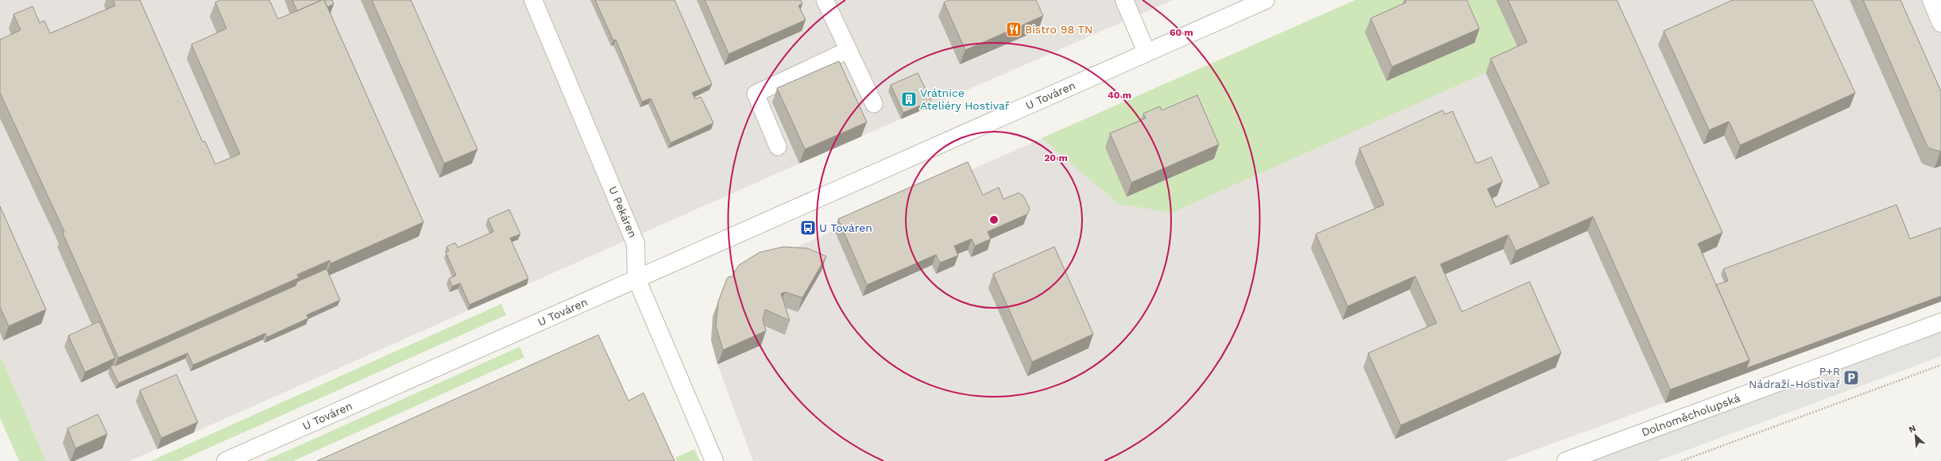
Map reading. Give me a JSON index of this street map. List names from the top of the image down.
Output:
{
  "streets": {
    "street": ["U Továren", "U Pekáren", "Dolnoměcholupská"]
  },
  "crossings": [
    ["U Továren", "U Pekáren"]
  ],
  "places": {
    "restaurant": ["Bistro 98 TN"],
    "building": ["Vrátnice Ateliéry Hostivař"],
    "bus stop": ["U Továren"],
    "parking": ["P+R Nádraží-Hostivař"]
  },
  "north": "top left",
  "rings": ["60 m", "40 m", "20 m"]
}
